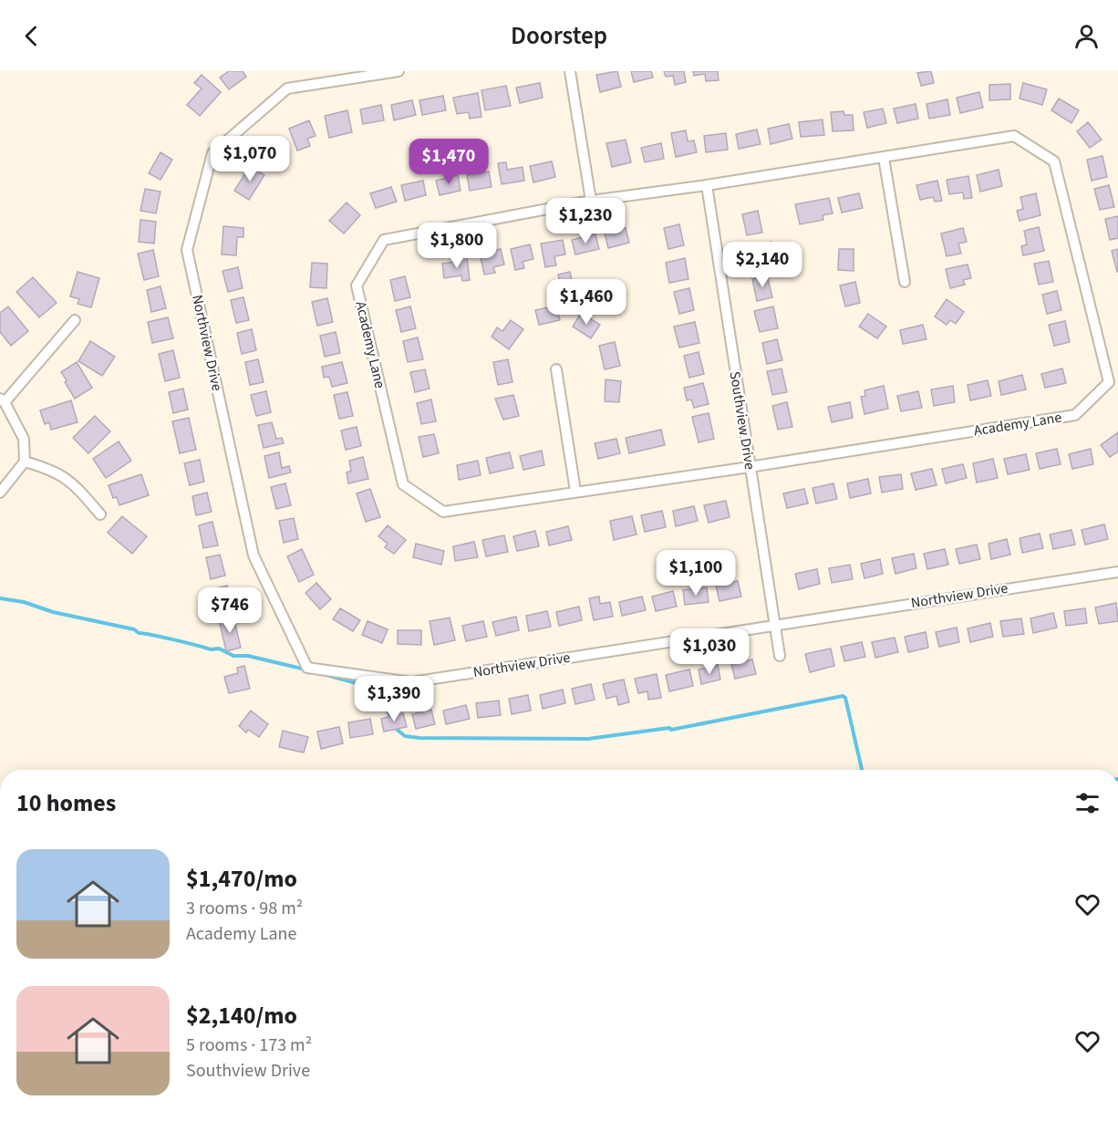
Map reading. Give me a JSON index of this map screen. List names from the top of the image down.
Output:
{
  "streets": {
    "street": ["Northview Drive", "Academy Lane", "Southview Drive"]
  },
  "crossings": [
    ["Northview Drive", "Southview Drive"],
    ["Academy Lane", "Southview Drive"]
  ],
  "page": {
    "header": "Doorstep",
    "price": [
      "$1,070",
      "$1,470",
      "$1,230",
      "$1,800",
      "$2,140",
      "$1,460",
      "$1,100",
      "$746",
      "$1,030",
      "$1,390"
    ],
    "heading": "10 homes",
    "list": [
      {
        "name": "$1,470/mo",
        "note": "3 rooms · 98 m² · Academy Lane"
      },
      {
        "name": "$2,140/mo",
        "note": "5 rooms · 173 m² · Southview Drive"
      }
    ]
  }
}
